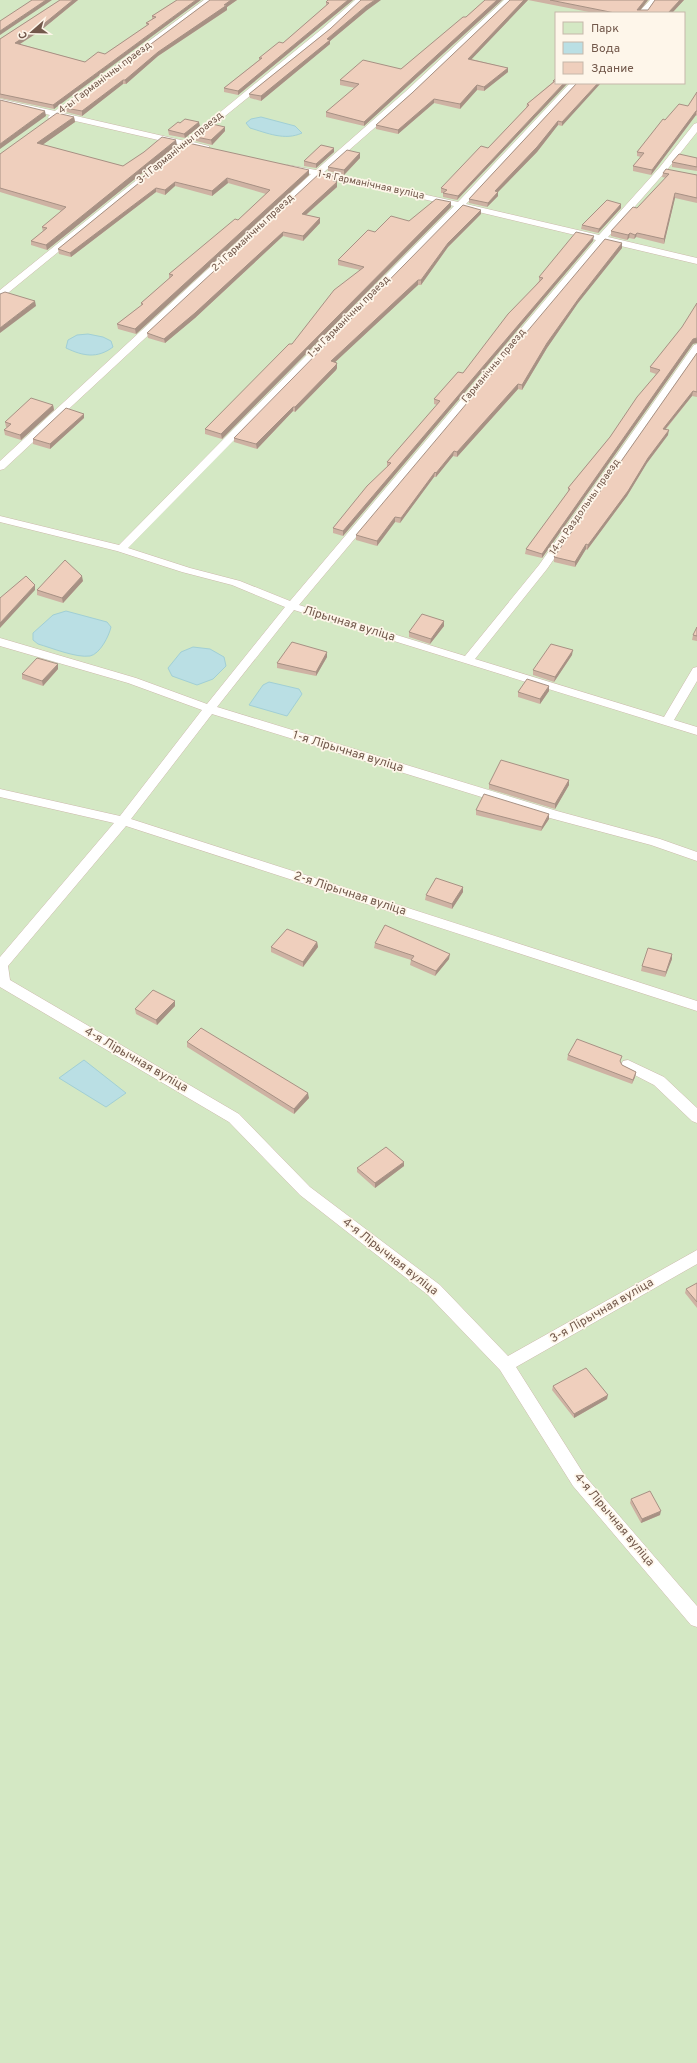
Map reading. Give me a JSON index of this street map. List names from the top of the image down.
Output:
{
  "streets": {
    "lane": [
      "4-ы Гарманічны праезд",
      "3-і Гарманічны праезд",
      "1-я Гарманічная вуліца",
      "2-і Гарманічны праезд",
      "1-ы Гарманічны праезд",
      "Гарманічны праезд",
      "14-ы Раздольны праезд",
      "Лірычная вуліца",
      "1-я Лірычная вуліца",
      "2-я Лірычная вуліца",
      "4-я Лірычная вуліца",
      "3-я Лірычная вуліца"
    ]
  },
  "crossings": [
    ["1-я Гарманічная вуліца", "2-і Гарманічны праезд"],
    ["1-я Гарманічная вуліца", "1-ы Гарманічны праезд"],
    ["1-я Гарманічная вуліца", "Гарманічны праезд"],
    ["1-ы Гарманічны праезд", "Лірычная вуліца"],
    ["Гарманічны праезд", "Лірычная вуліца"],
    ["Гарманічны праезд", "1-я Лірычная вуліца"],
    ["Гарманічны праезд", "2-я Лірычная вуліца"],
    ["Гарманічны праезд", "4-я Лірычная вуліца"],
    ["14-ы Раздольны праезд", "Лірычная вуліца"],
    ["4-я Лірычная вуліца", "3-я Лірычная вуліца"]
  ],
  "legend": ["Парк", "Вода", "Здание"],
  "north": "left"
}
